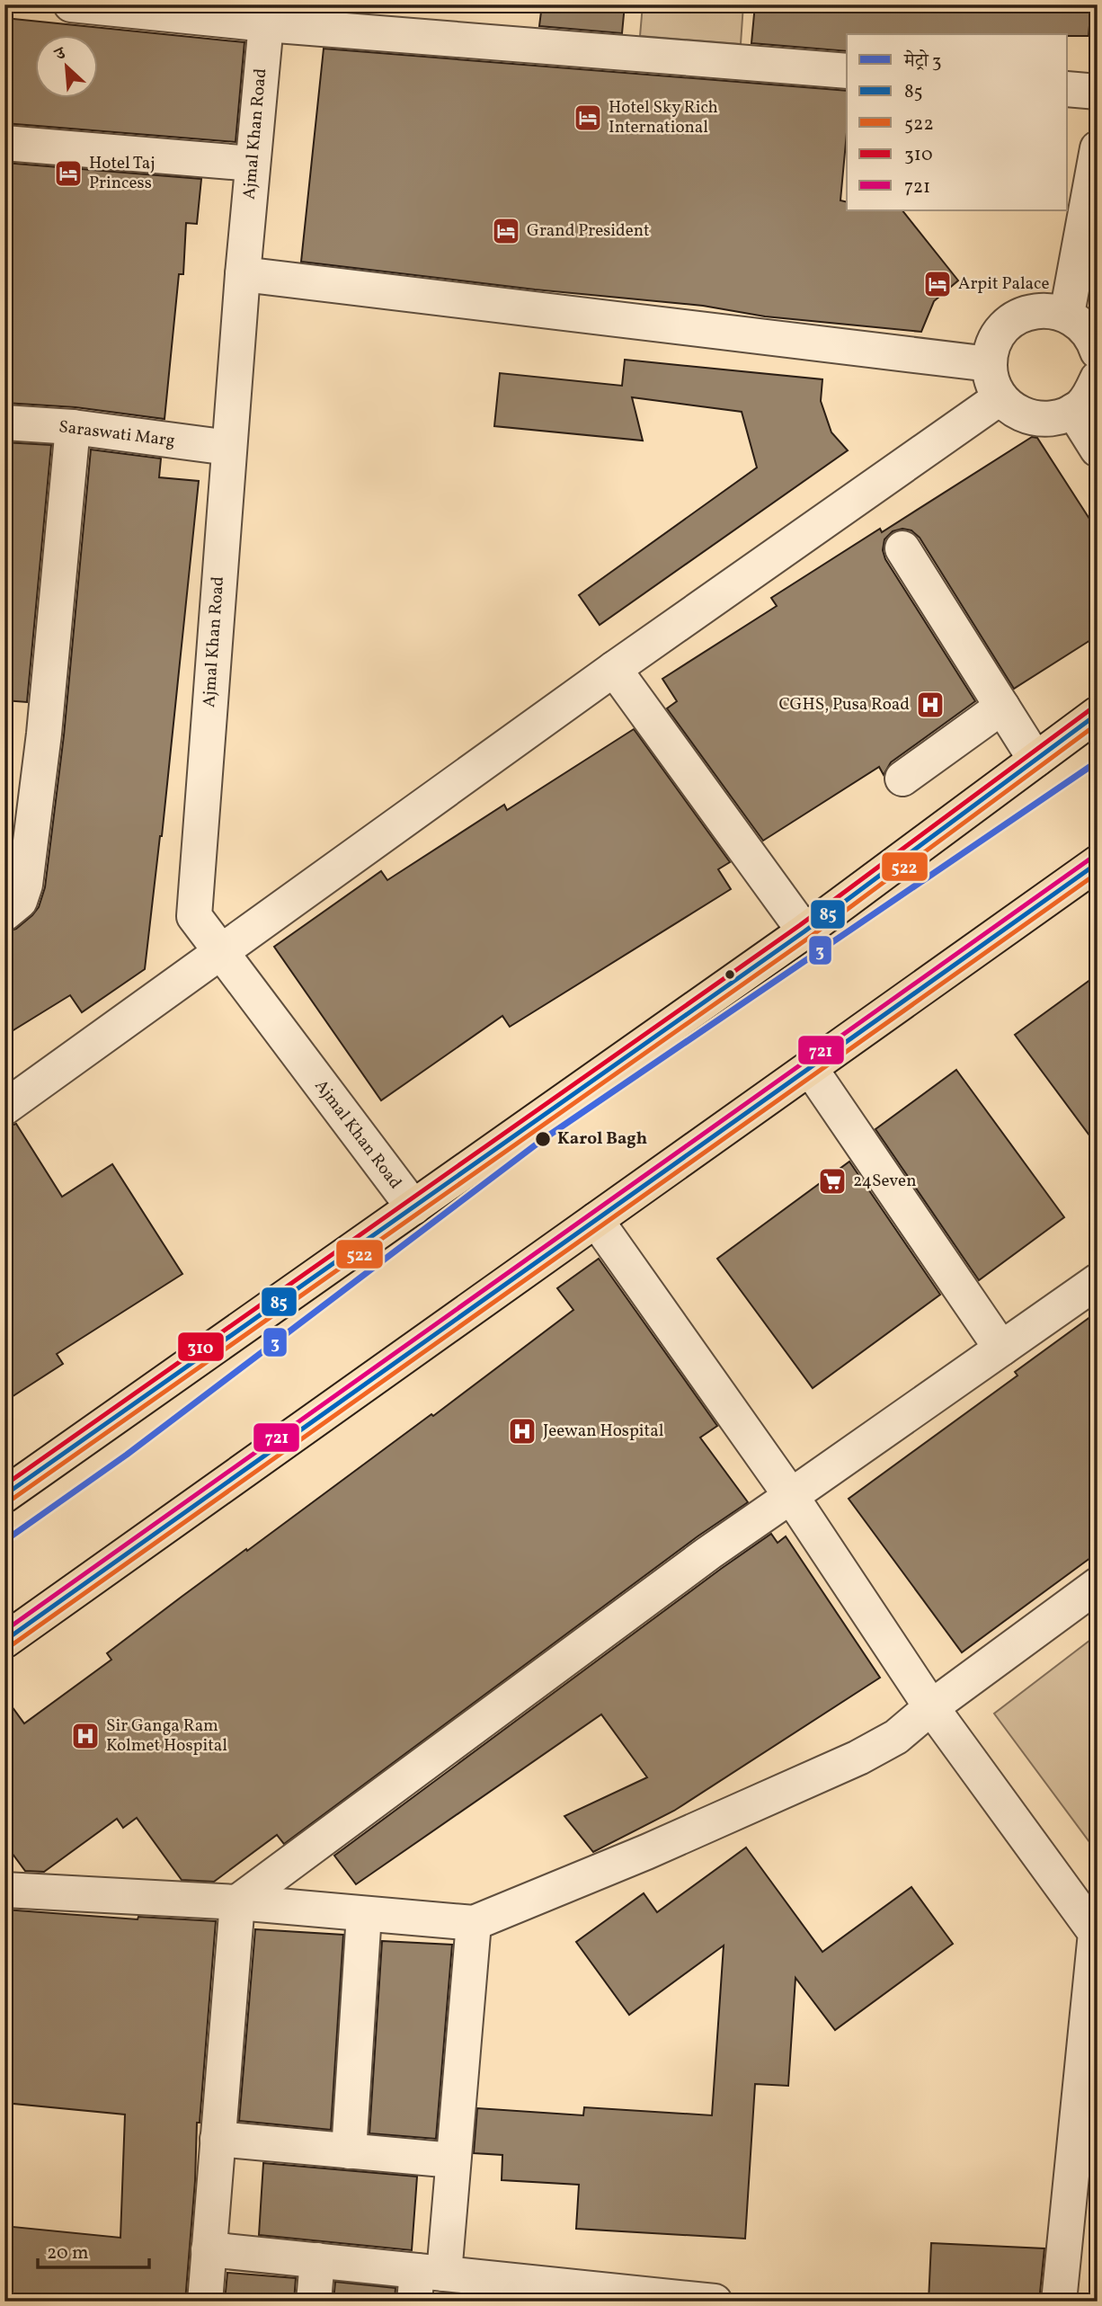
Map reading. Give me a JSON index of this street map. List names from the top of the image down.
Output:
{
  "streets": {
    "street": ["Ajmal Khan Road", "Saraswati Marg"]
  },
  "crossings": [
    ["Ajmal Khan Road", "Saraswati Marg"]
  ],
  "places": {
    "hotel": [
      "Hotel Sky Rich International",
      "Hotel Taj Princess",
      "Grand President",
      "Arpit Palace"
    ],
    "hospital": ["CGHS, Pusa Road", "Jeewan Hospital", "Sir Ganga Ram Kolmet Hospital"],
    "other": ["Karol Bagh"],
    "supermarket": ["24Seven"]
  },
  "lines": [
    "transit line 310",
    "transit line 85",
    "transit line 522",
    "metro line 3",
    "transit line 721"
  ],
  "legend": [
    "मेट्रो 3",
    "85",
    "522",
    "310",
    "721"
  ],
  "scale_bar": "20 m",
  "north": "top left"
}
